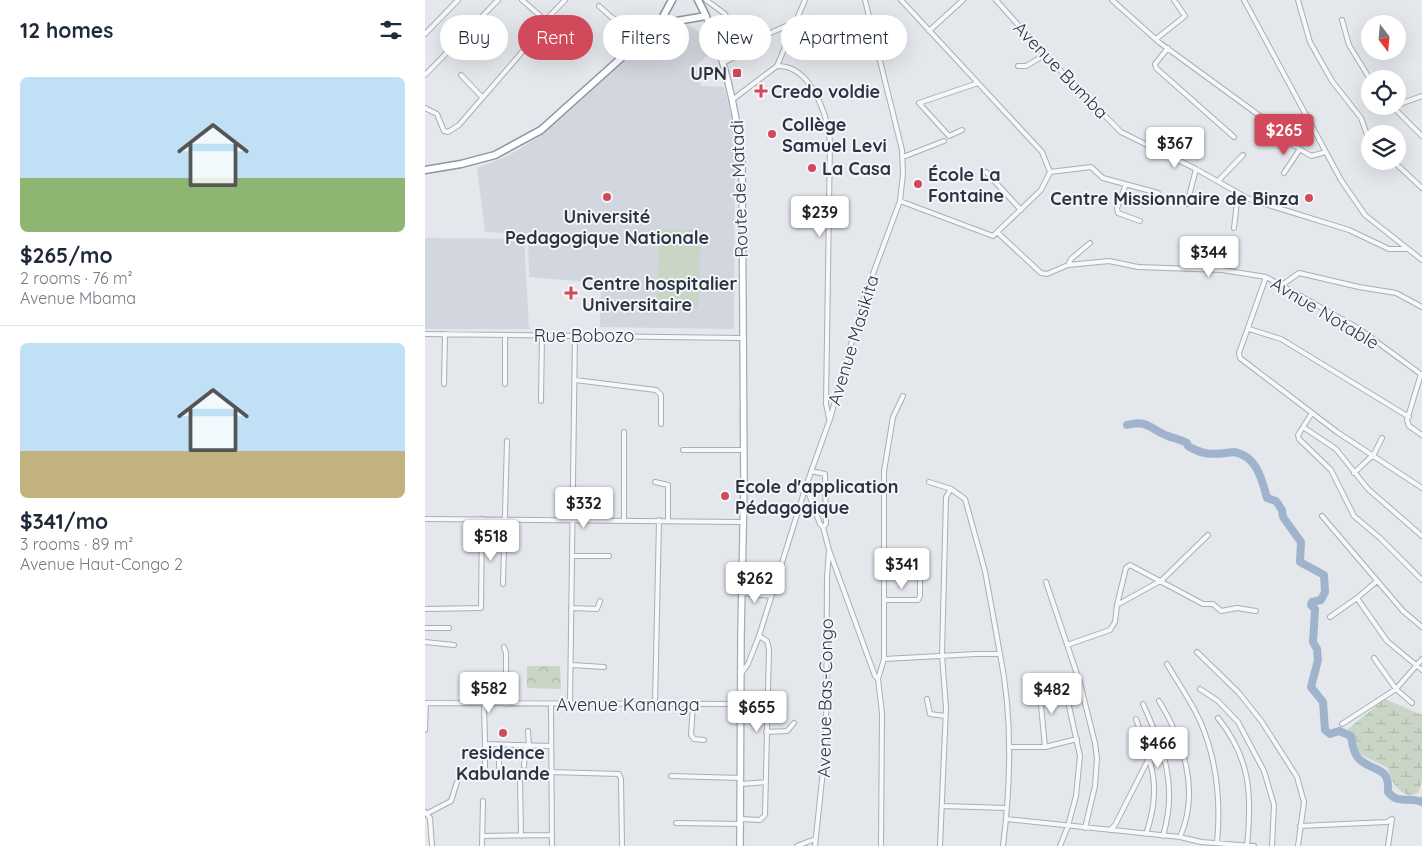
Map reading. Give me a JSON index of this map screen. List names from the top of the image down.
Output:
{
  "streets": {
    "main road": ["Route de Matadi"],
    "street": [
      "Avenue Bumba",
      "Avnue Notable",
      "Rue Bobozo",
      "Avenue Masikita",
      "Avenue Bas-Congo",
      "Avenue Kananga"
    ]
  },
  "crossings": [
    ["Route de Matadi", "Rue Bobozo"],
    ["Route de Matadi", "Avenue Masikita"],
    ["Route de Matadi", "Avenue Kananga"]
  ],
  "places": {
    "transit": ["UPN"],
    "health": ["Credo voldie", "Centre hospitalier Universitaire"],
    "other": [
      "Collège Samuel Levi",
      "La Casa",
      "École La Fontaine",
      "Université Pedagogique Nationale",
      "Centre Missionnaire de Binza",
      "Ecole d'application Pédagogique",
      "residence Kabulande"
    ]
  },
  "north": "bottom",
  "page": {
    "heading": "12 homes",
    "chip": [
      "Buy",
      "Rent",
      "Filters",
      "New",
      "Apartment"
    ],
    "list": [
      {
        "name": "$265/mo",
        "note": "2 rooms · 76 m² · Avenue Mbama"
      },
      {
        "name": "$341/mo",
        "note": "3 rooms · 89 m² · Avenue Haut-Congo 2"
      }
    ],
    "price": [
      "$265",
      "$367",
      "$239",
      "$344",
      "$332",
      "$518",
      "$341",
      "$262",
      "$582",
      "$482",
      "$655",
      "$466"
    ]
  }
}
